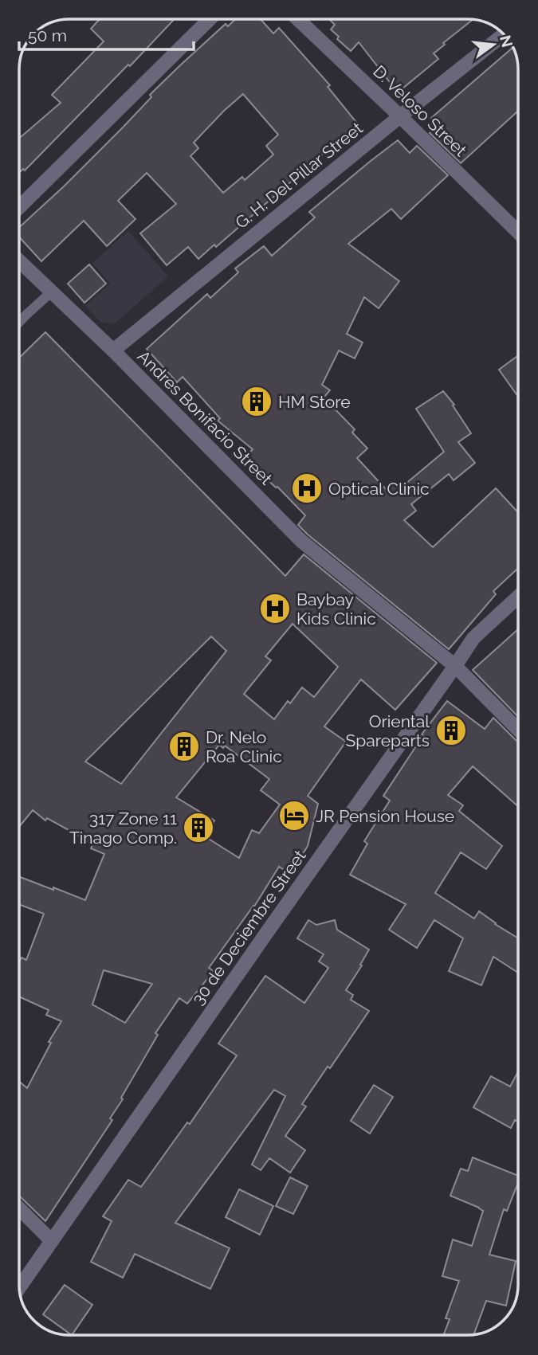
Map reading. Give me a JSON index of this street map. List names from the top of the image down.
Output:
{
  "streets": {
    "street": [
      "D. Veloso Street",
      "G. H. Del Pillar Street",
      "Andres Bonifacio Street",
      "30 de Deciembre Street"
    ]
  },
  "crossings": [
    ["D. Veloso Street", "G. H. Del Pillar Street"],
    ["G. H. Del Pillar Street", "Andres Bonifacio Street"],
    ["Andres Bonifacio Street", "30 de Deciembre Street"]
  ],
  "places": {
    "building": [
      "HM Store",
      "Oriental Spareparts",
      "Dr. Nelo Roa Clinic",
      "317 Zone 11 Tinago Comp."
    ],
    "hospital": ["Optical Clinic", "Baybay Kids Clinic"],
    "hotel": ["JR Pension House"]
  },
  "scale_bar": "50 m",
  "north": "right"
}
